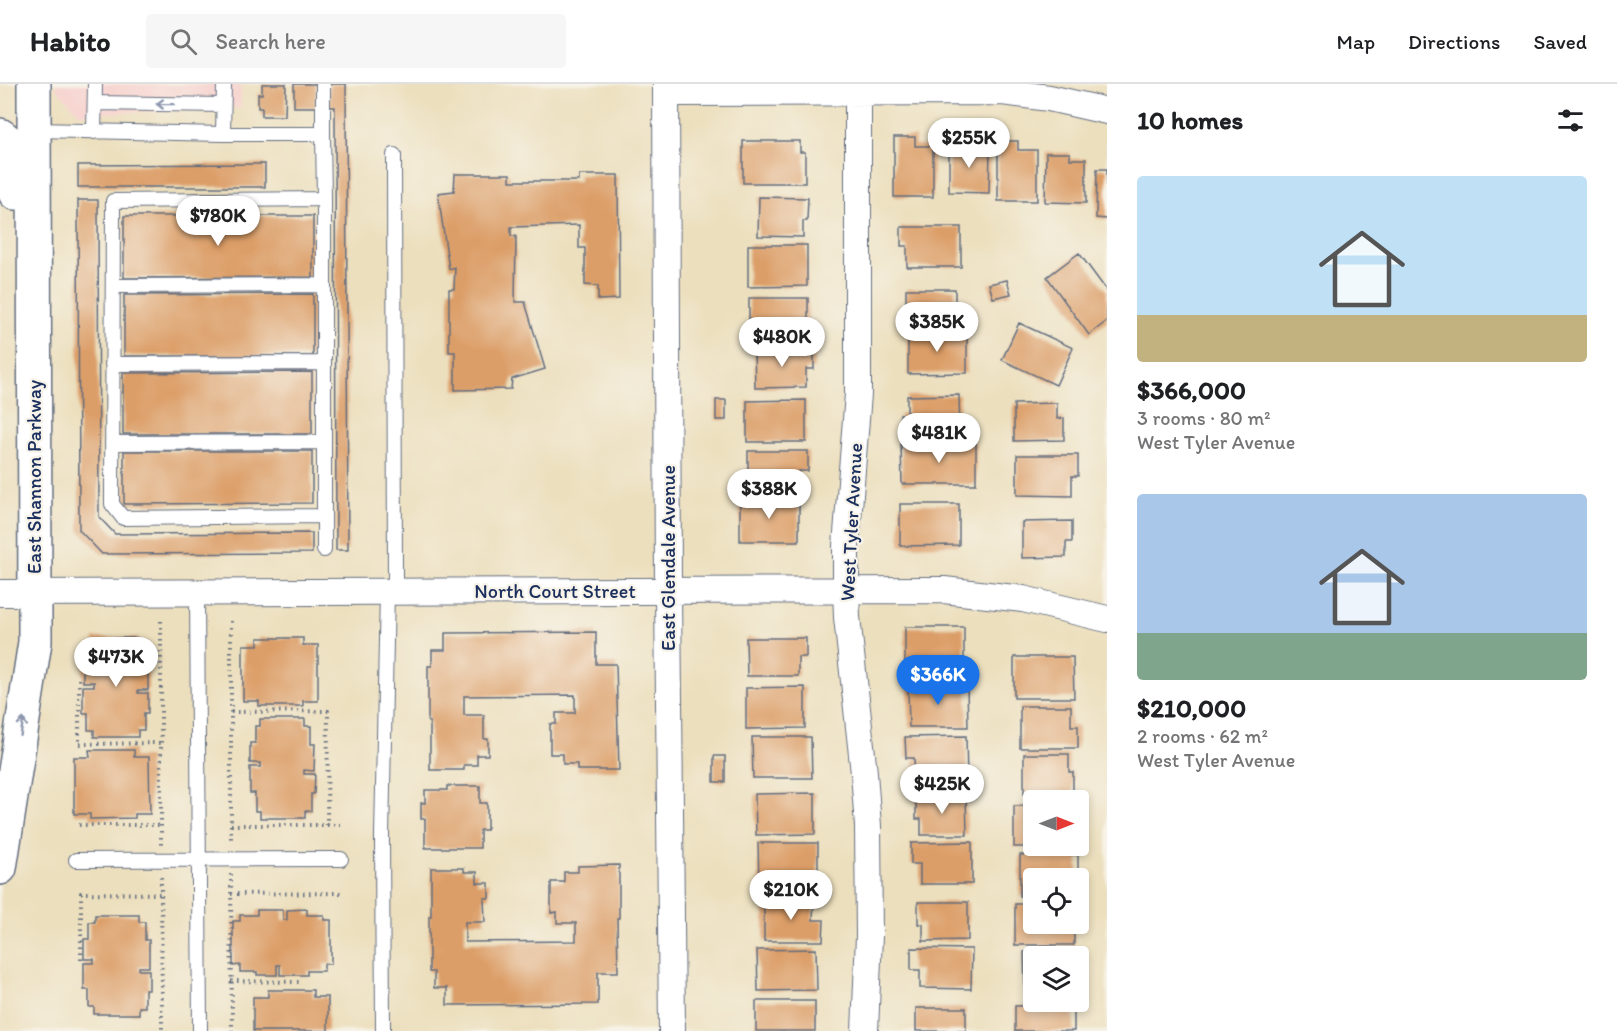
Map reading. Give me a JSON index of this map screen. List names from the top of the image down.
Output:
{
  "streets": {
    "street": [
      "East Shannon Parkway",
      "West Tyler Avenue",
      "East Glendale Avenue",
      "North Court Street"
    ]
  },
  "crossings": [
    ["East Shannon Parkway", "North Court Street"],
    ["West Tyler Avenue", "North Court Street"],
    ["East Glendale Avenue", "North Court Street"]
  ],
  "one_way": ["East Shannon Parkway"],
  "north": "right",
  "page": {
    "header": "Habito",
    "search": "Search here",
    "nav": ["Map", "Directions", "Saved"],
    "heading": "10 homes",
    "price": [
      "$255K",
      "$780K",
      "$385K",
      "$480K",
      "$481K",
      "$388K",
      "$473K",
      "$366K",
      "$425K",
      "$210K"
    ],
    "list": [
      {
        "name": "$366,000",
        "note": "3 rooms · 80 m² · West Tyler Avenue"
      },
      {
        "name": "$210,000",
        "note": "2 rooms · 62 m² · West Tyler Avenue"
      }
    ]
  }
}
